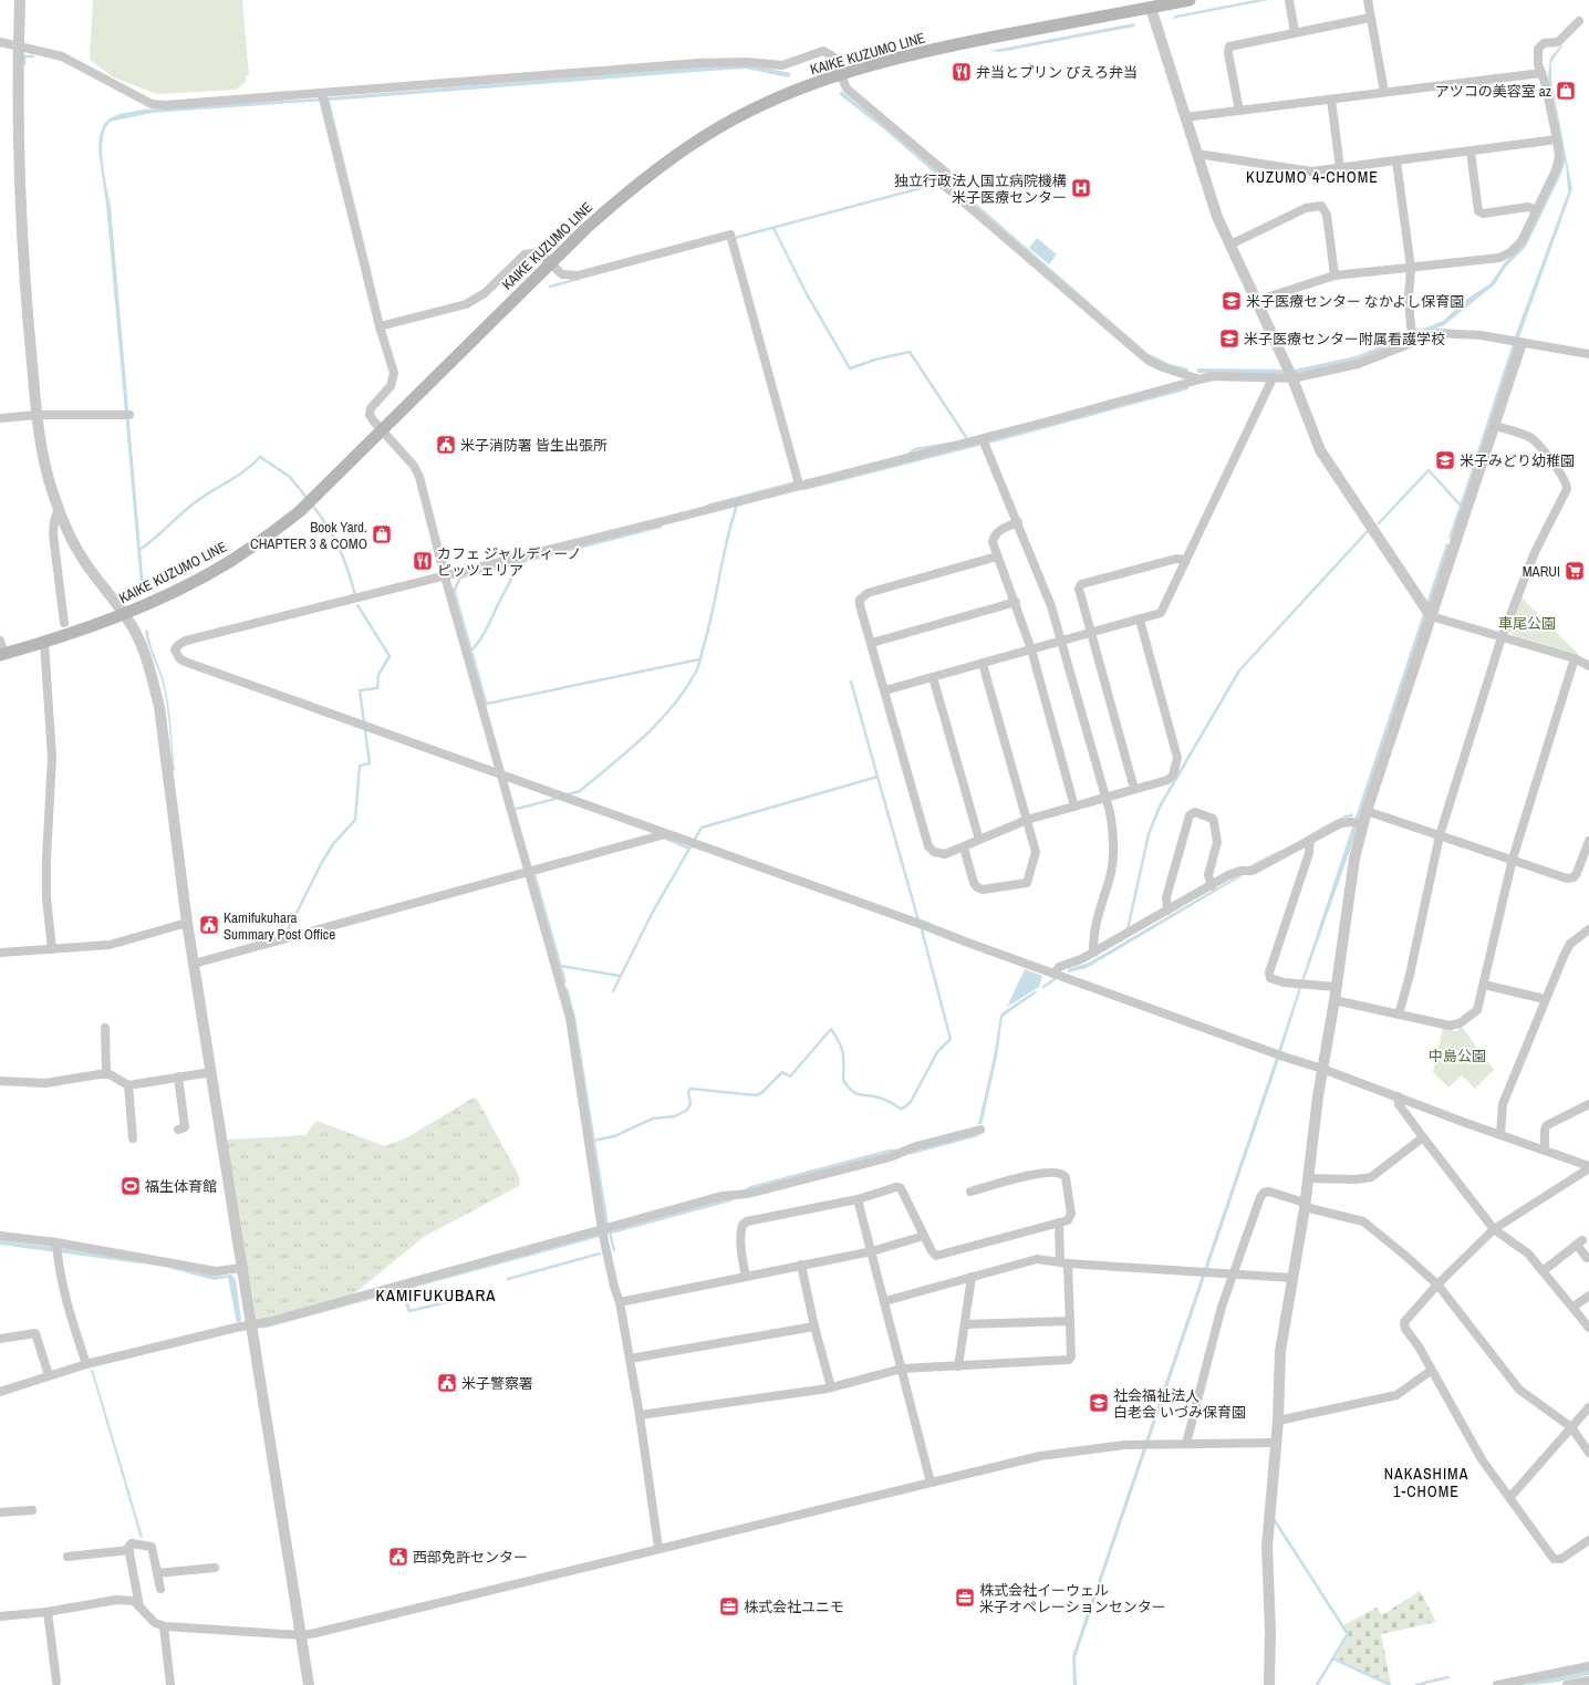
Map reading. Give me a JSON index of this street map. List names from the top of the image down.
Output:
{
  "streets": {
    "main road": ["KAIKE KUZUMO LINE"]
  },
  "districts": ["KUZUMO 4-CHOME", "KAMIFUKUBARA", "NAKASHIMA 1-CHOME"],
  "parks": ["車尾公園", "中島公園"],
  "places": {
    "restaurant": ["弁当とプリン ぴえろ弁当", "カフェ ジャルディーノ ピッツェリア"],
    "shop": ["アツコの美容室 az", "Book Yard. CHAPTER 3 & COMO"],
    "hospital": ["独立行政法人国立病院機構 米子医療センター"],
    "school or university": [
      "米子医療センター なかよし保育園",
      "米子医療センター附属看護学校",
      "米子みどり幼稚園",
      "社会福祉法人 白老会 いづみ保育園"
    ],
    "public building": [
      "米子消防署 皆生出張所",
      "Kamifukuhara Summary Post Office",
      "米子警察署",
      "西部免許センター"
    ],
    "supermarket": ["MARUI"],
    "sports": ["福生体育館"],
    "office": ["株式会社イーウェル 米子オペレーションセンター", "株式会社ユニモ"]
  }
}
